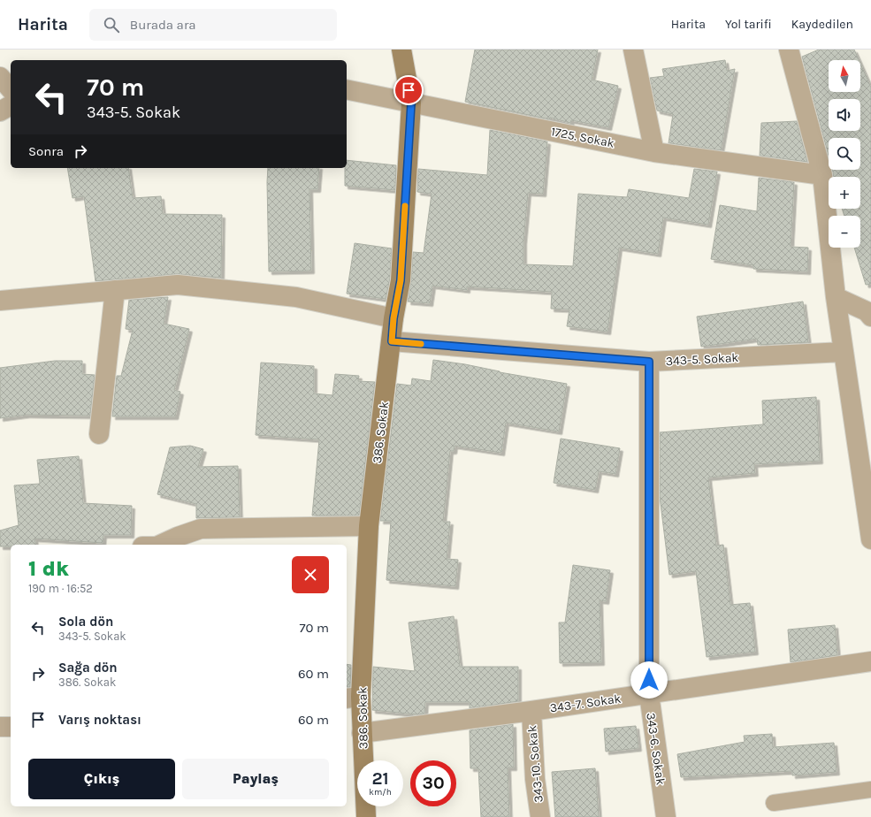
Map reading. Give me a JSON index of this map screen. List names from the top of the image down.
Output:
{
  "streets": {
    "street": [
      "1725. Sokak",
      "343-5. Sokak",
      "386. Sokak",
      "343-7. Sokak",
      "343-6. Sokak",
      "343-10. Sokak"
    ]
  },
  "crossings": [
    ["1725. Sokak", "386. Sokak"],
    ["343-5. Sokak", "386. Sokak"],
    ["343-5. Sokak", "343-6. Sokak"],
    ["386. Sokak", "343-7. Sokak"],
    ["343-7. Sokak", "343-6. Sokak"],
    ["343-7. Sokak", "343-10. Sokak"]
  ],
  "north": "top",
  "page": {
    "header": "Harita",
    "search": "Burada ara",
    "nav": ["Harita", "Yol tarifi", "Kaydedilen"],
    "map_buttons": ["+", "−"],
    "turn": ["70 m", "343-5. Sokak"],
    "then": "Sonra",
    "heading": ["1 dk", "190 m · 16:52"],
    "list": [
      {
        "name": "Sola dön",
        "note": "343-5. Sokak",
        "value": "70 m"
      },
      {
        "name": "Sağa dön",
        "note": "386. Sokak",
        "value": "60 m"
      },
      {
        "name": "Varış noktası",
        "value": "60 m"
      }
    ],
    "buttons": ["Çıkış", "Paylaş"],
    "speed": "21 km/h",
    "limit": "30"
  }
}
